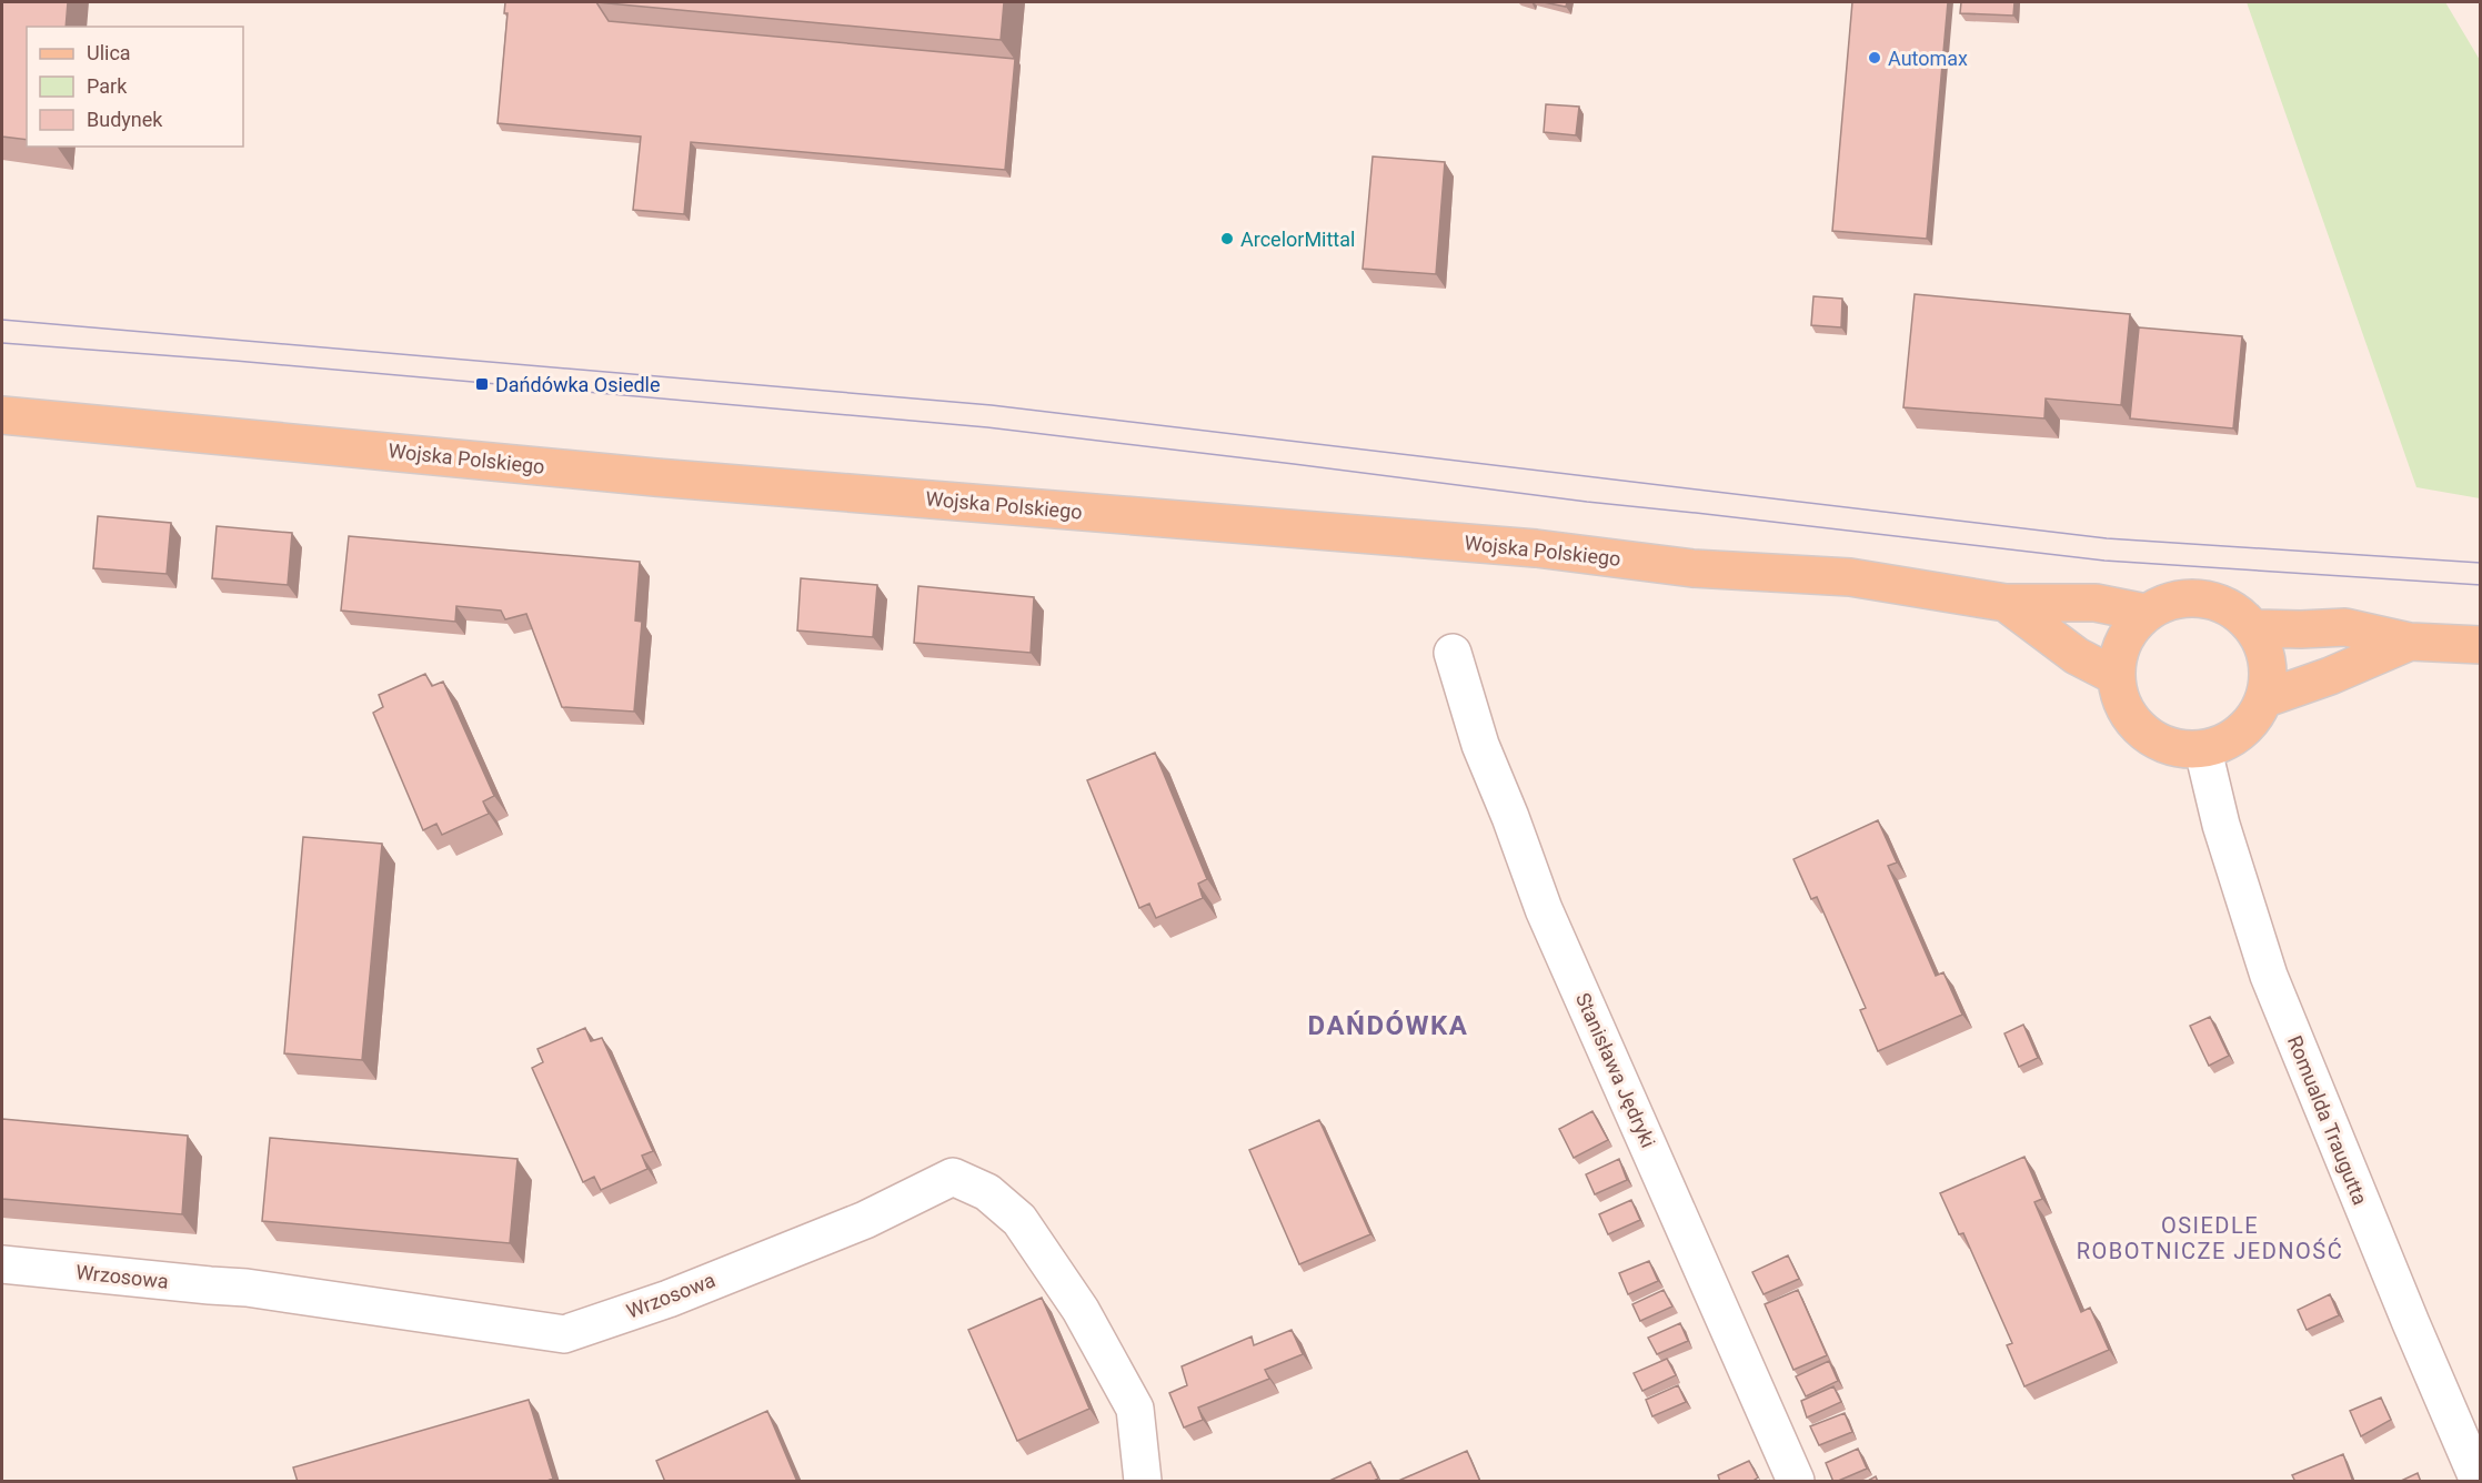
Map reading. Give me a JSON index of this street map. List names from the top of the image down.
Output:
{
  "streets": {
    "main road": ["Wojska Polskiego"],
    "street": ["Stanisława Jędryki", "Romualda Traugutta", "Wrzosowa"]
  },
  "crossings": [
    ["Wojska Polskiego", "Romualda Traugutta"]
  ],
  "districts": ["DAŃDÓWKA", "OSIEDLE ROBOTNICZE JEDNOŚĆ"],
  "places": {
    "other": ["Automax", "ArcelorMittal"],
    "transit": ["Dańdówka Osiedle"]
  },
  "legend": ["Ulica", "Park", "Budynek"]
}
